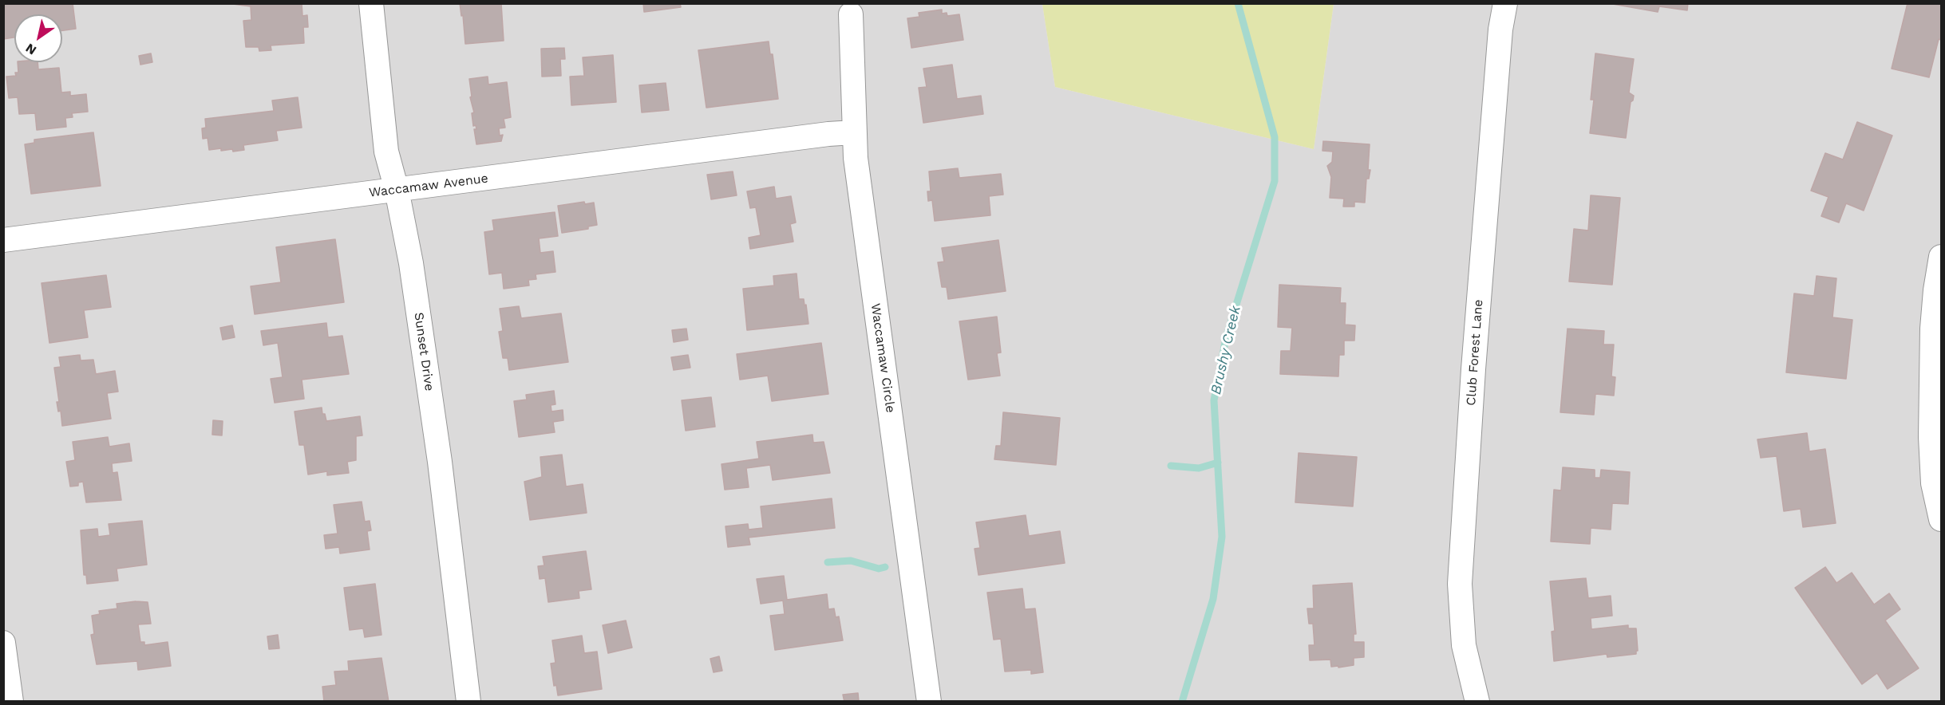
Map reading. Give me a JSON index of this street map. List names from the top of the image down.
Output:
{
  "streets": {
    "street": [
      "Waccamaw Avenue",
      "Sunset Drive",
      "Club Forest Lane",
      "Waccamaw Circle"
    ]
  },
  "crossings": [
    ["Waccamaw Avenue", "Sunset Drive"],
    ["Waccamaw Avenue", "Waccamaw Circle"]
  ],
  "water": ["Brushy Creek"],
  "north": "bottom left"
}
